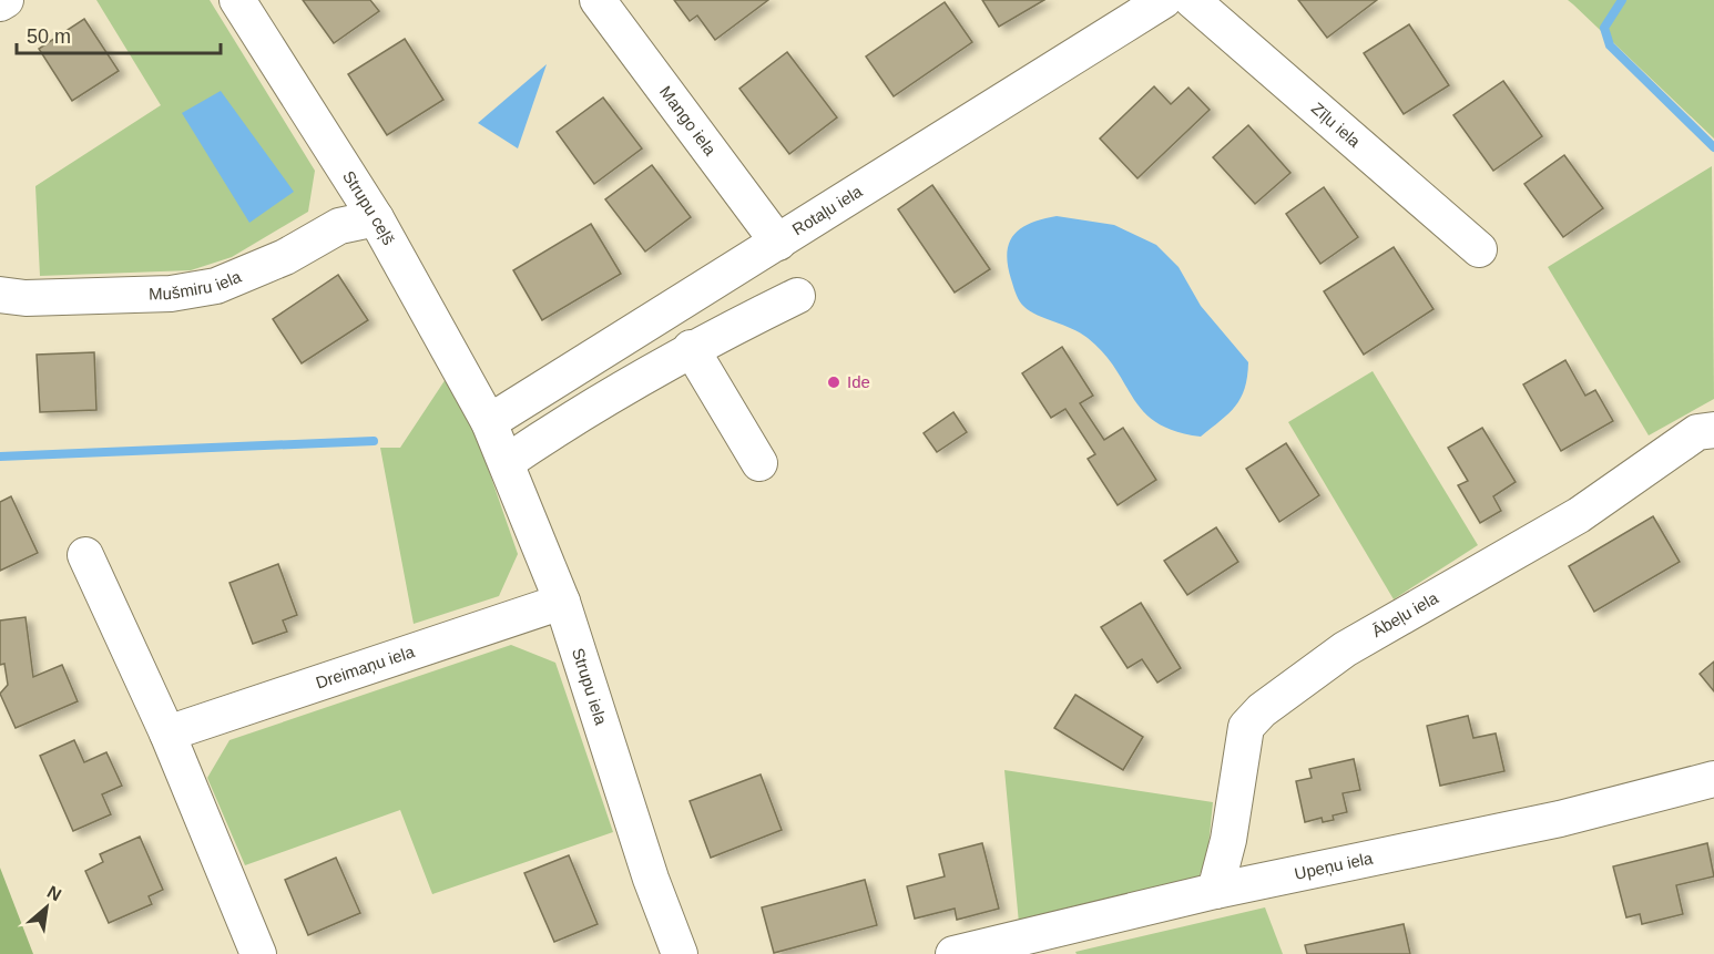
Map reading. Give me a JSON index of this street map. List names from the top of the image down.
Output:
{
  "streets": {
    "street": [
      "Mango iela",
      "Zīļu iela",
      "Strupu ceļš",
      "Rotaļu iela",
      "Mušmiru iela",
      "Ābeļu iela",
      "Dreimaņu iela",
      "Strupu iela",
      "Upeņu iela"
    ]
  },
  "crossings": [
    ["Mango iela", "Rotaļu iela"],
    ["Strupu ceļš", "Rotaļu iela"],
    ["Strupu ceļš", "Mušmiru iela"],
    ["Strupu ceļš", "Strupu iela"],
    ["Rotaļu iela", "Strupu iela"],
    ["Ābeļu iela", "Upeņu iela"],
    ["Dreimaņu iela", "Strupu iela"]
  ],
  "places": ["Ide"],
  "scale_bar": "50 m",
  "north": "top right"
}
